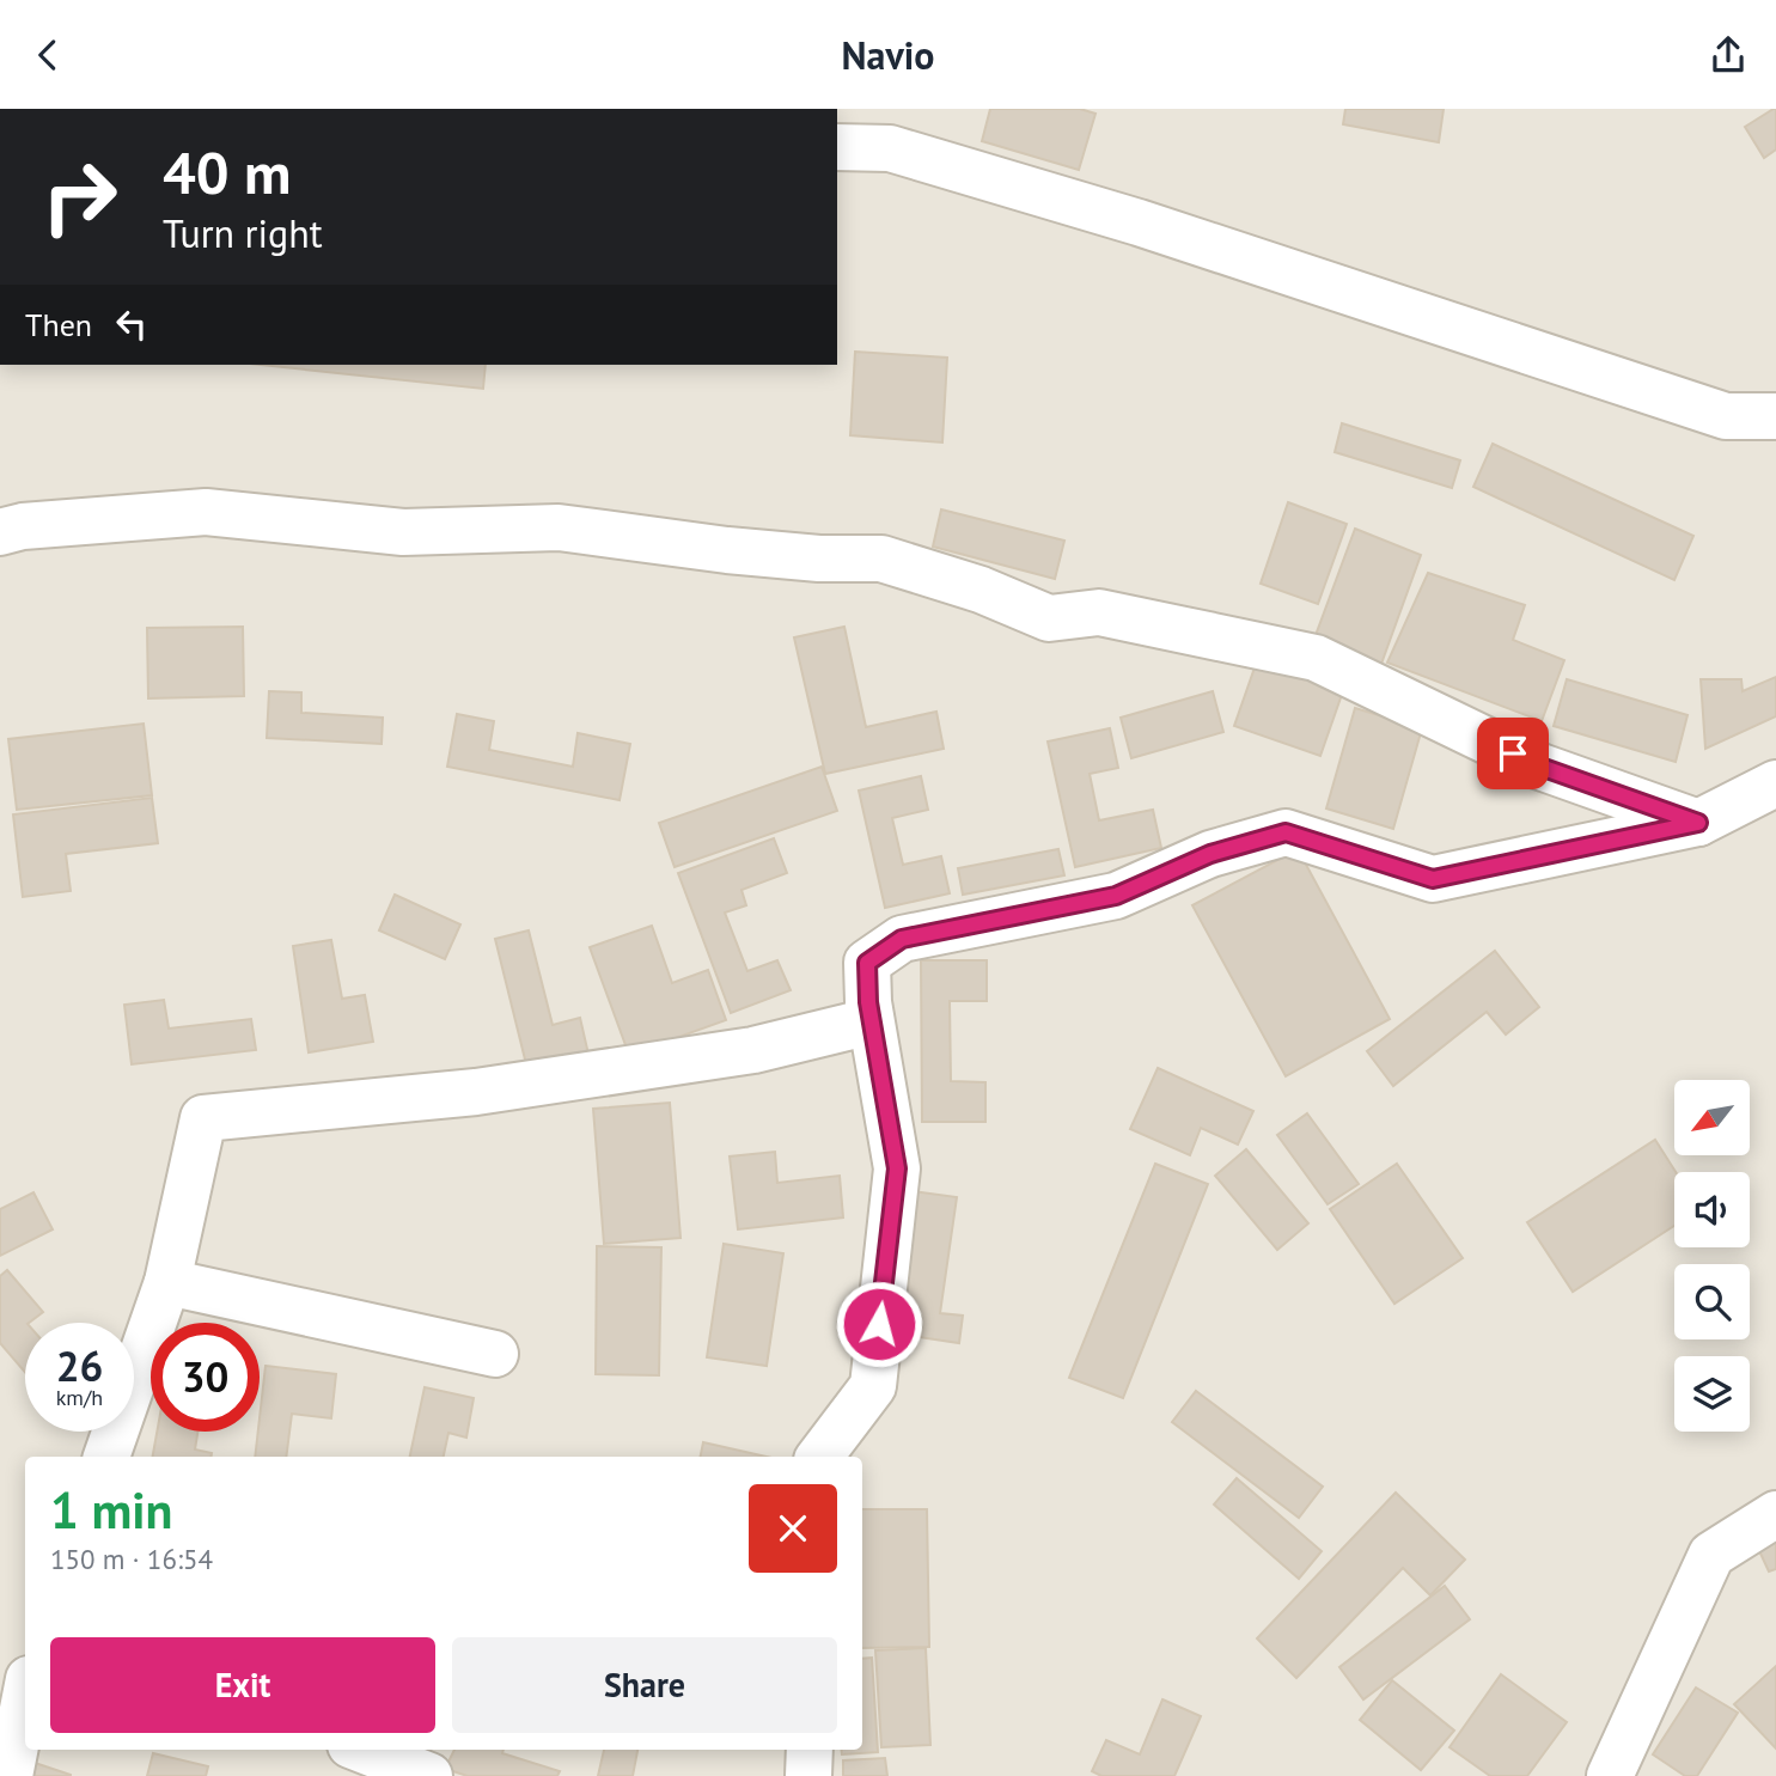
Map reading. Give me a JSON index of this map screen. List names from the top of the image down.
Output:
{
  "north": "bottom left",
  "page": {
    "header": "Navio",
    "turn": ["40 m", "Turn right"],
    "then": "Then",
    "speed": "26 km/h",
    "limit": "30",
    "heading": ["1 min", "150 m · 16:54"],
    "buttons": ["Exit", "Share"]
  }
}
